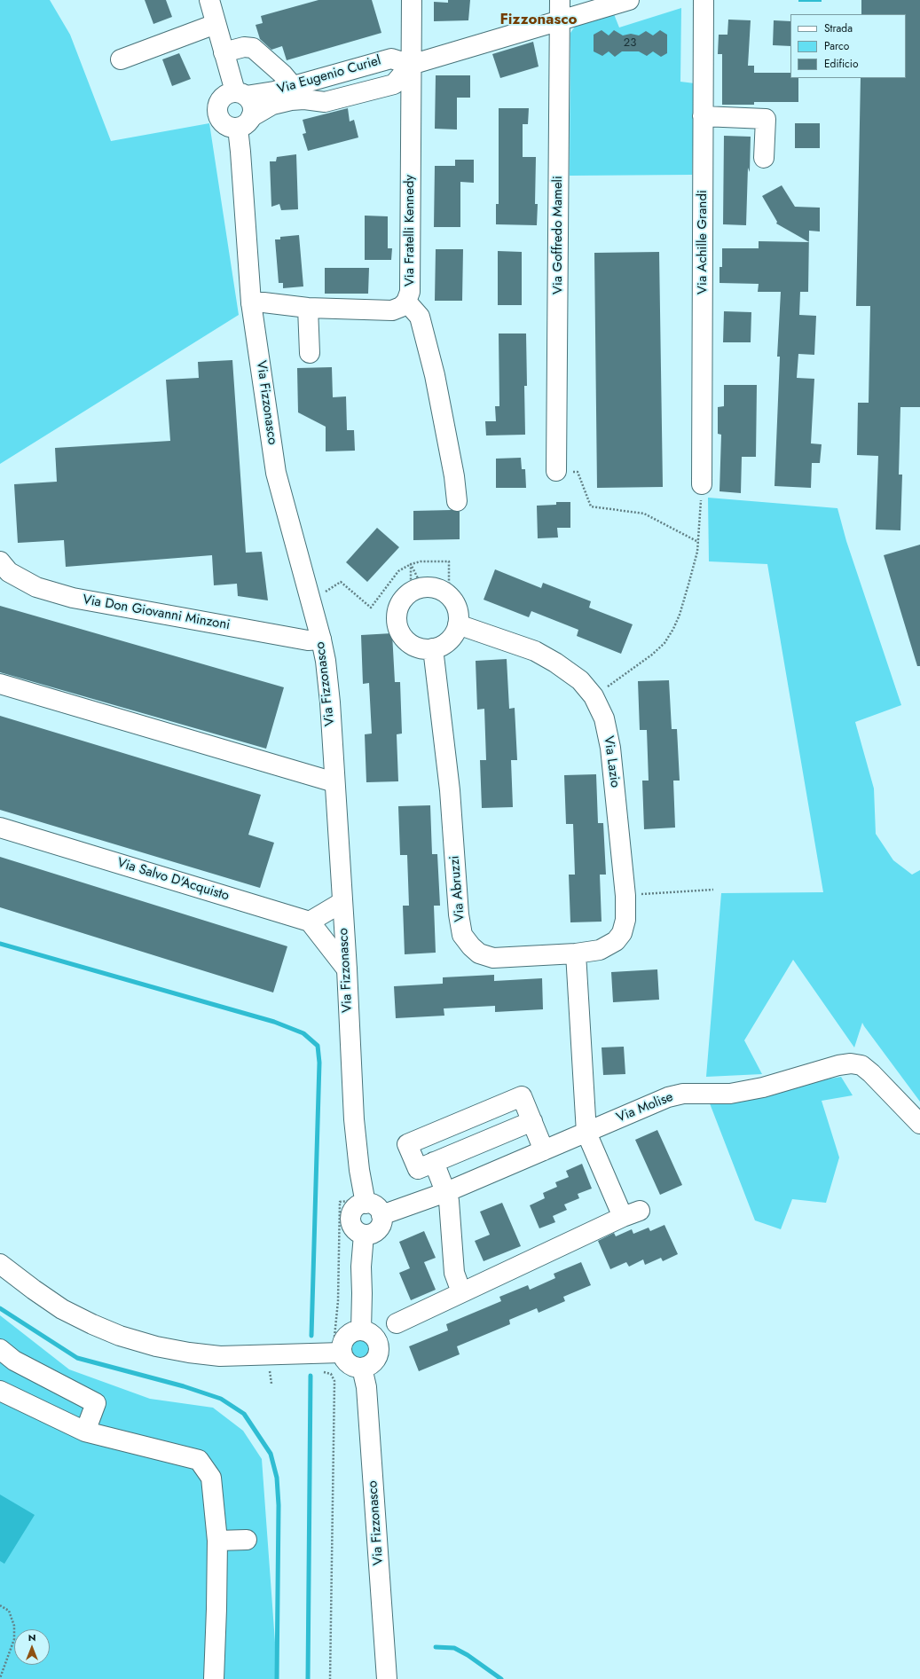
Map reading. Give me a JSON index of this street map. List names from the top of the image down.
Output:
{
  "streets": {
    "street": [
      "Via Eugenio Curiel",
      "Via Fratelli Kennedy",
      "Via Goffredo Mameli",
      "Via Achille Grandi",
      "Via Fizzonasco",
      "Via Don Giovanni Minzoni",
      "Via Lazio",
      "Via Salvo D'Acquisto",
      "Via Abruzzi",
      "Via Molise"
    ]
  },
  "crossings": [
    ["Via Eugenio Curiel", "Via Fratelli Kennedy"],
    ["Via Eugenio Curiel", "Via Fizzonasco"],
    ["Via Fratelli Kennedy", "Via Fizzonasco"],
    ["Via Fizzonasco", "Via Don Giovanni Minzoni"],
    ["Via Fizzonasco", "Via Molise"],
    ["Via Lazio", "Via Abruzzi"]
  ],
  "districts": ["Fizzonasco"],
  "house_numbers": ["23"],
  "legend": ["Strada", "Parco", "Edificio"],
  "north": "top"
}
